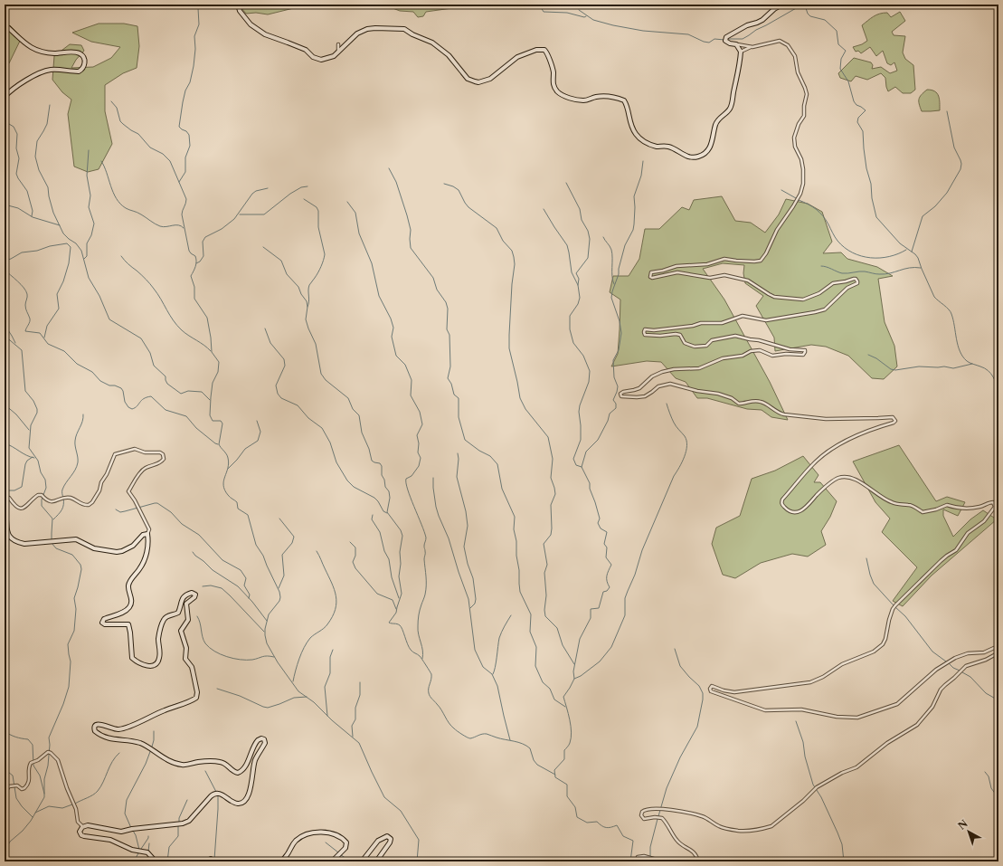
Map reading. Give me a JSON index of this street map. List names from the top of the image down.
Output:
{
  "north": "top left"
}
